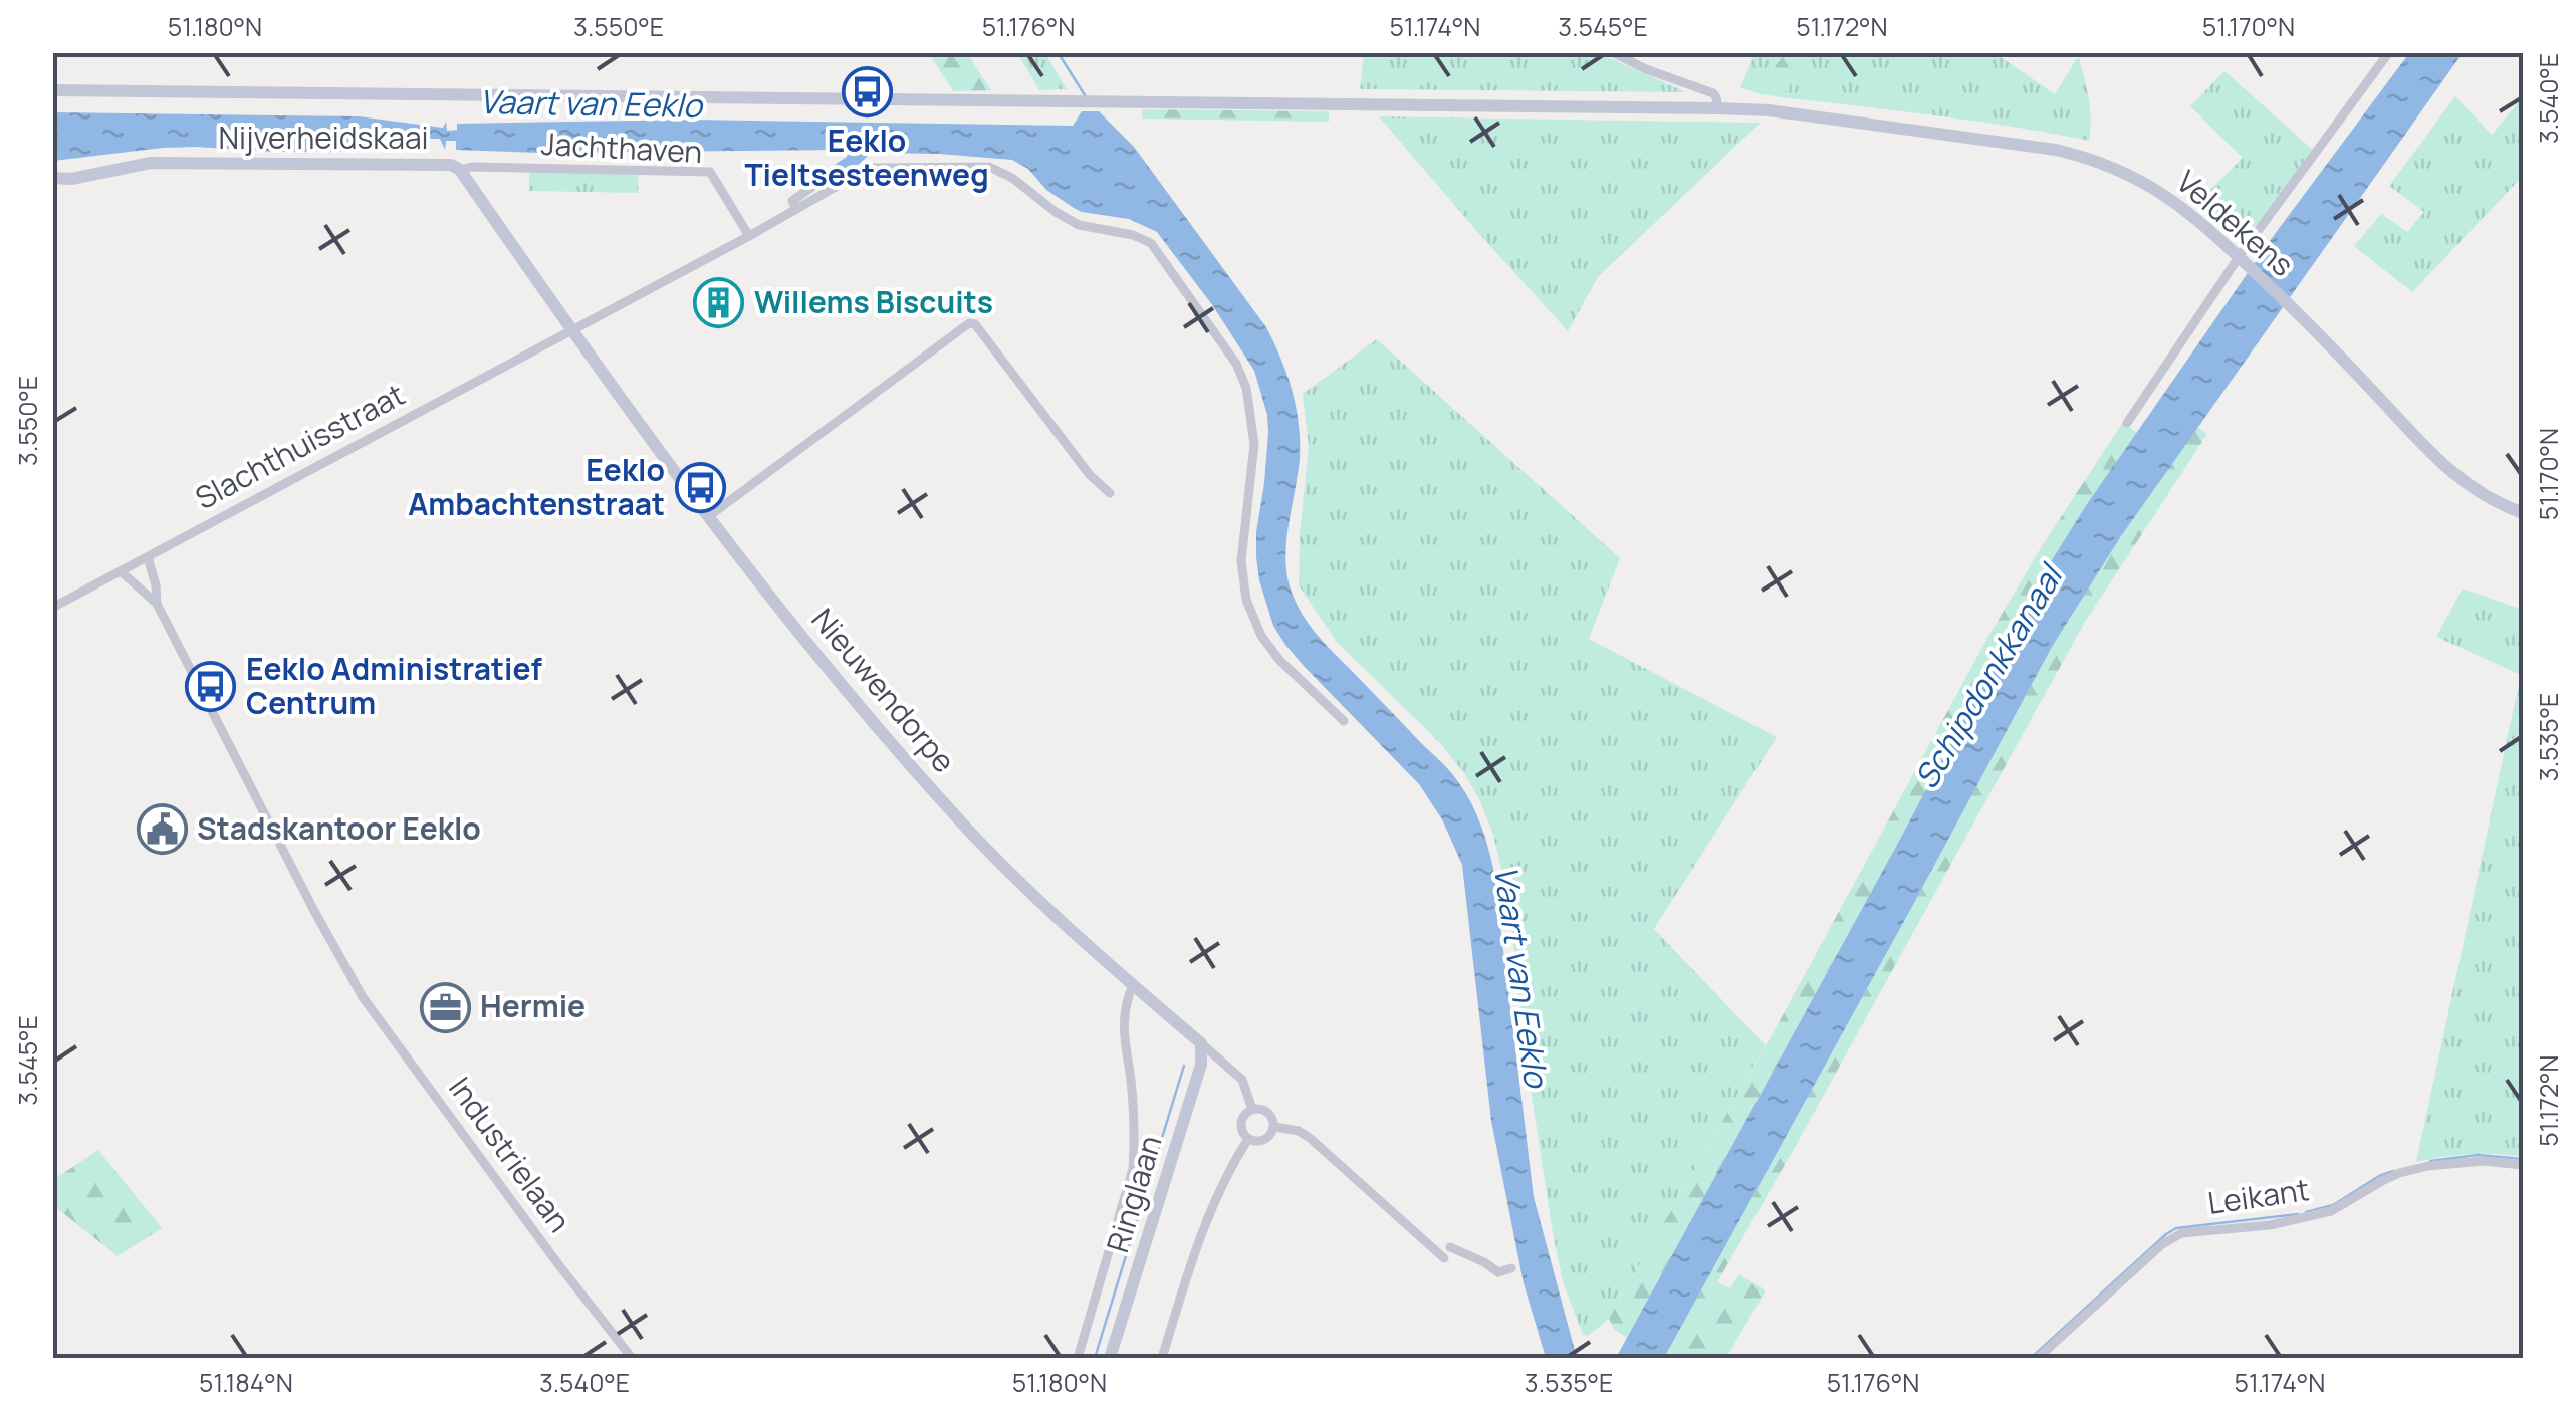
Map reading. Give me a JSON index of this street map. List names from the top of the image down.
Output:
{
  "streets": {
    "main road": [
      "Nijverheidskaai",
      "Veldekens",
      "Nieuwendorpe",
      "Ringlaan"
    ],
    "street": [
      "Jachthaven",
      "Slachthuisstraat",
      "Industrielaan",
      "Leikant"
    ]
  },
  "crossings": [
    ["Nijverheidskaai", "Jachthaven"],
    ["Nijverheidskaai", "Slachthuisstraat"],
    ["Nijverheidskaai", "Nieuwendorpe"],
    ["Jachthaven", "Slachthuisstraat"],
    ["Slachthuisstraat", "Nieuwendorpe"],
    ["Slachthuisstraat", "Industrielaan"],
    ["Nieuwendorpe", "Ringlaan"]
  ],
  "water": ["Vaart van Eeklo", "Schipdonkkanaal"],
  "places": {
    "bus stop": ["Eeklo Tieltsesteenweg", "Eeklo Ambachtenstraat", "Eeklo Administratief Centrum"],
    "building": ["Willems Biscuits"],
    "public building": ["Stadskantoor Eeklo"],
    "office": ["Hermie"]
  },
  "coordinates": [
    "51.180°N",
    "3.550°E",
    "51.176°N",
    "51.174°N",
    "3.545°E",
    "51.172°N",
    "51.170°N",
    "3.540°E",
    "3.535°E",
    "51.184°N"
  ]
}
